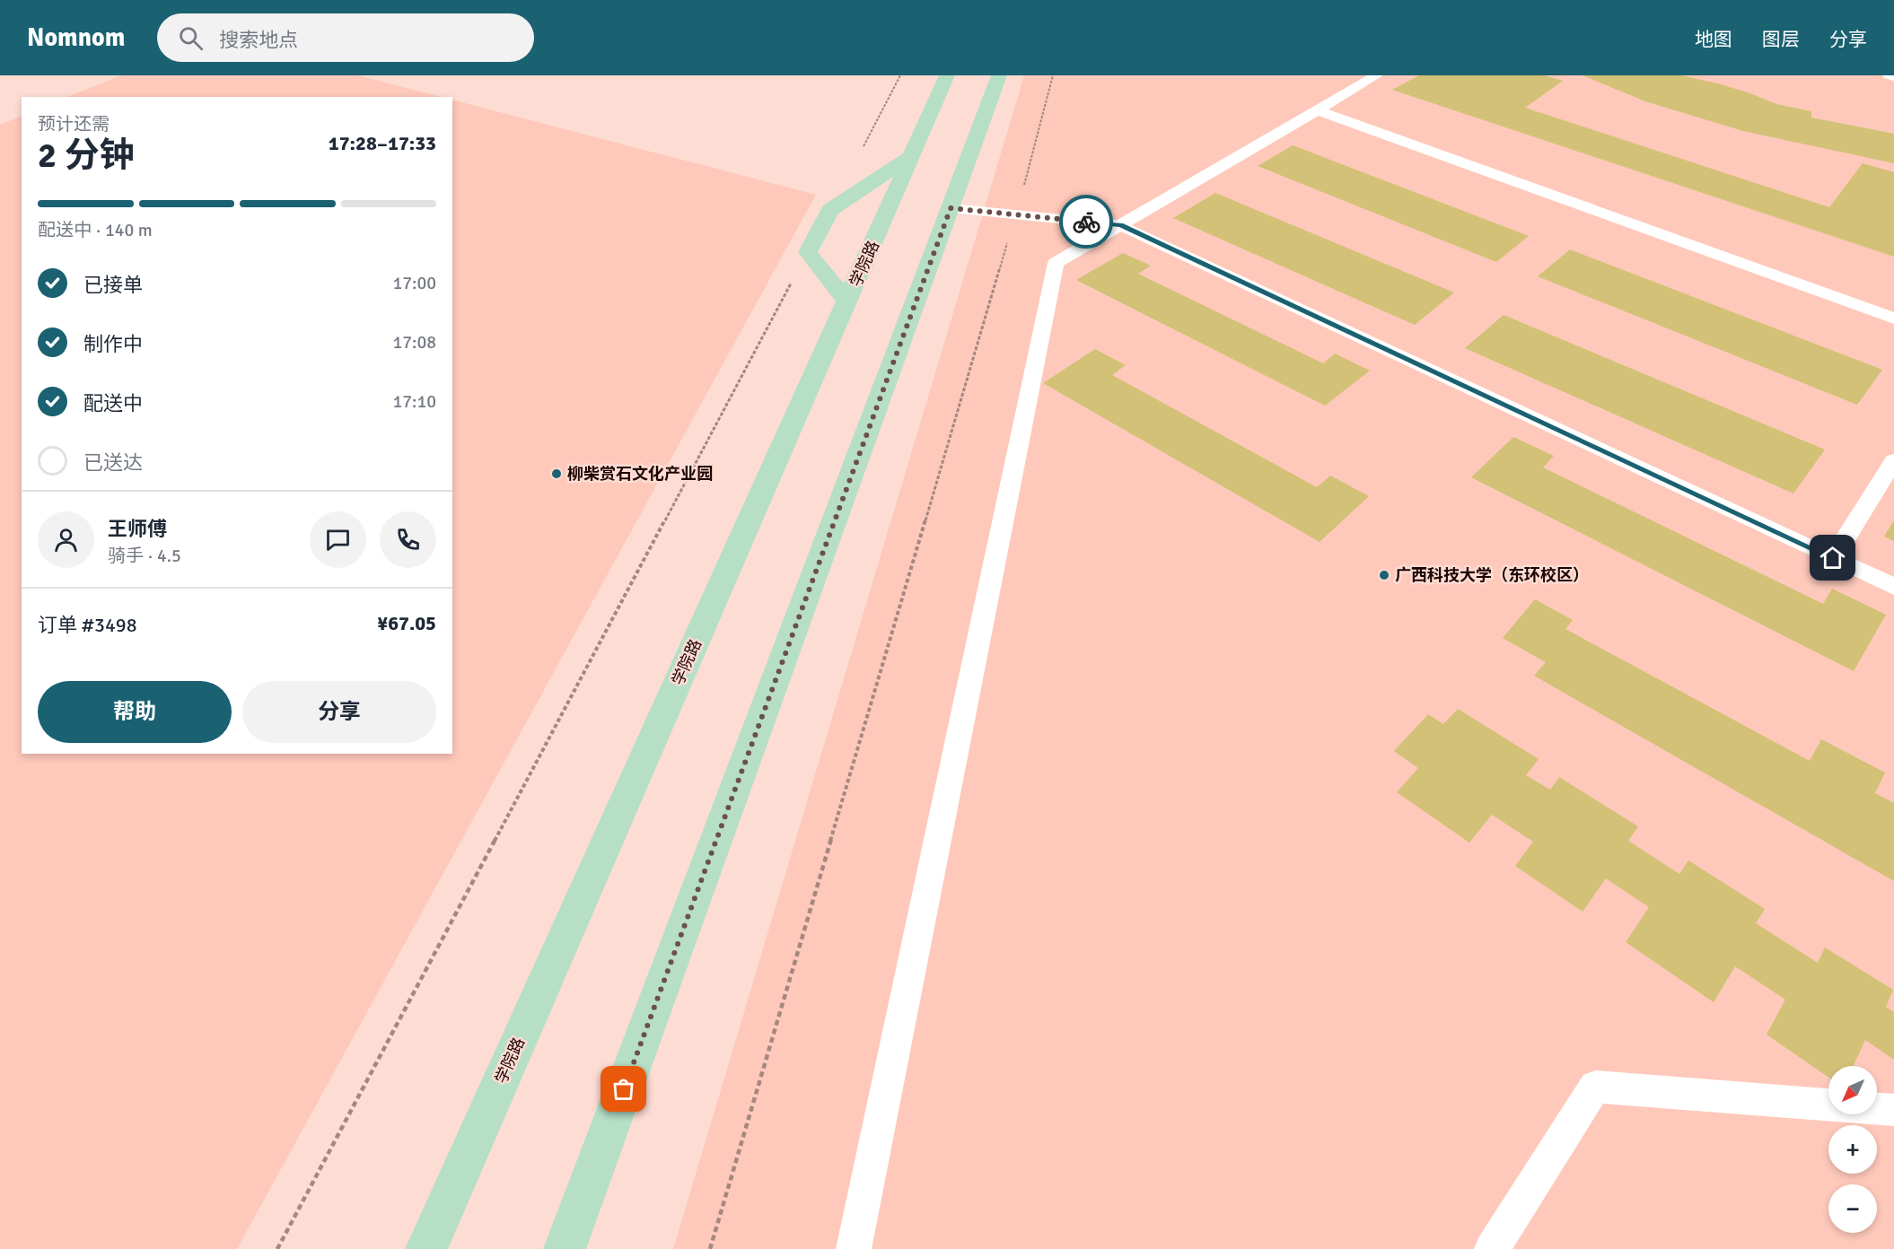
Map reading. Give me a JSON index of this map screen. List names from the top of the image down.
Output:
{
  "streets": {
    "main road": ["学院路"]
  },
  "places": ["柳柴赏石文化产业园", "广西科技大学（东环校区）"],
  "north": "bottom left",
  "page": {
    "header": "Nomnom",
    "search": "搜索地点",
    "nav": ["地图", "图层", "分享"],
    "heading": ["2 分钟", "预计还需", "17:28–17:33"],
    "panel": [
      "王师傅",
      "骑手 · 4.5",
      "订单 #3498",
      "¥67.05"
    ],
    "bar": "配送中 · 140 m",
    "list": [
      ["已接单", "17:00"],
      ["制作中", "17:08"],
      ["配送中", "17:10"],
      "已送达"
    ],
    "buttons": ["帮助", "分享"],
    "map_buttons": ["+", "−"]
  }
}
